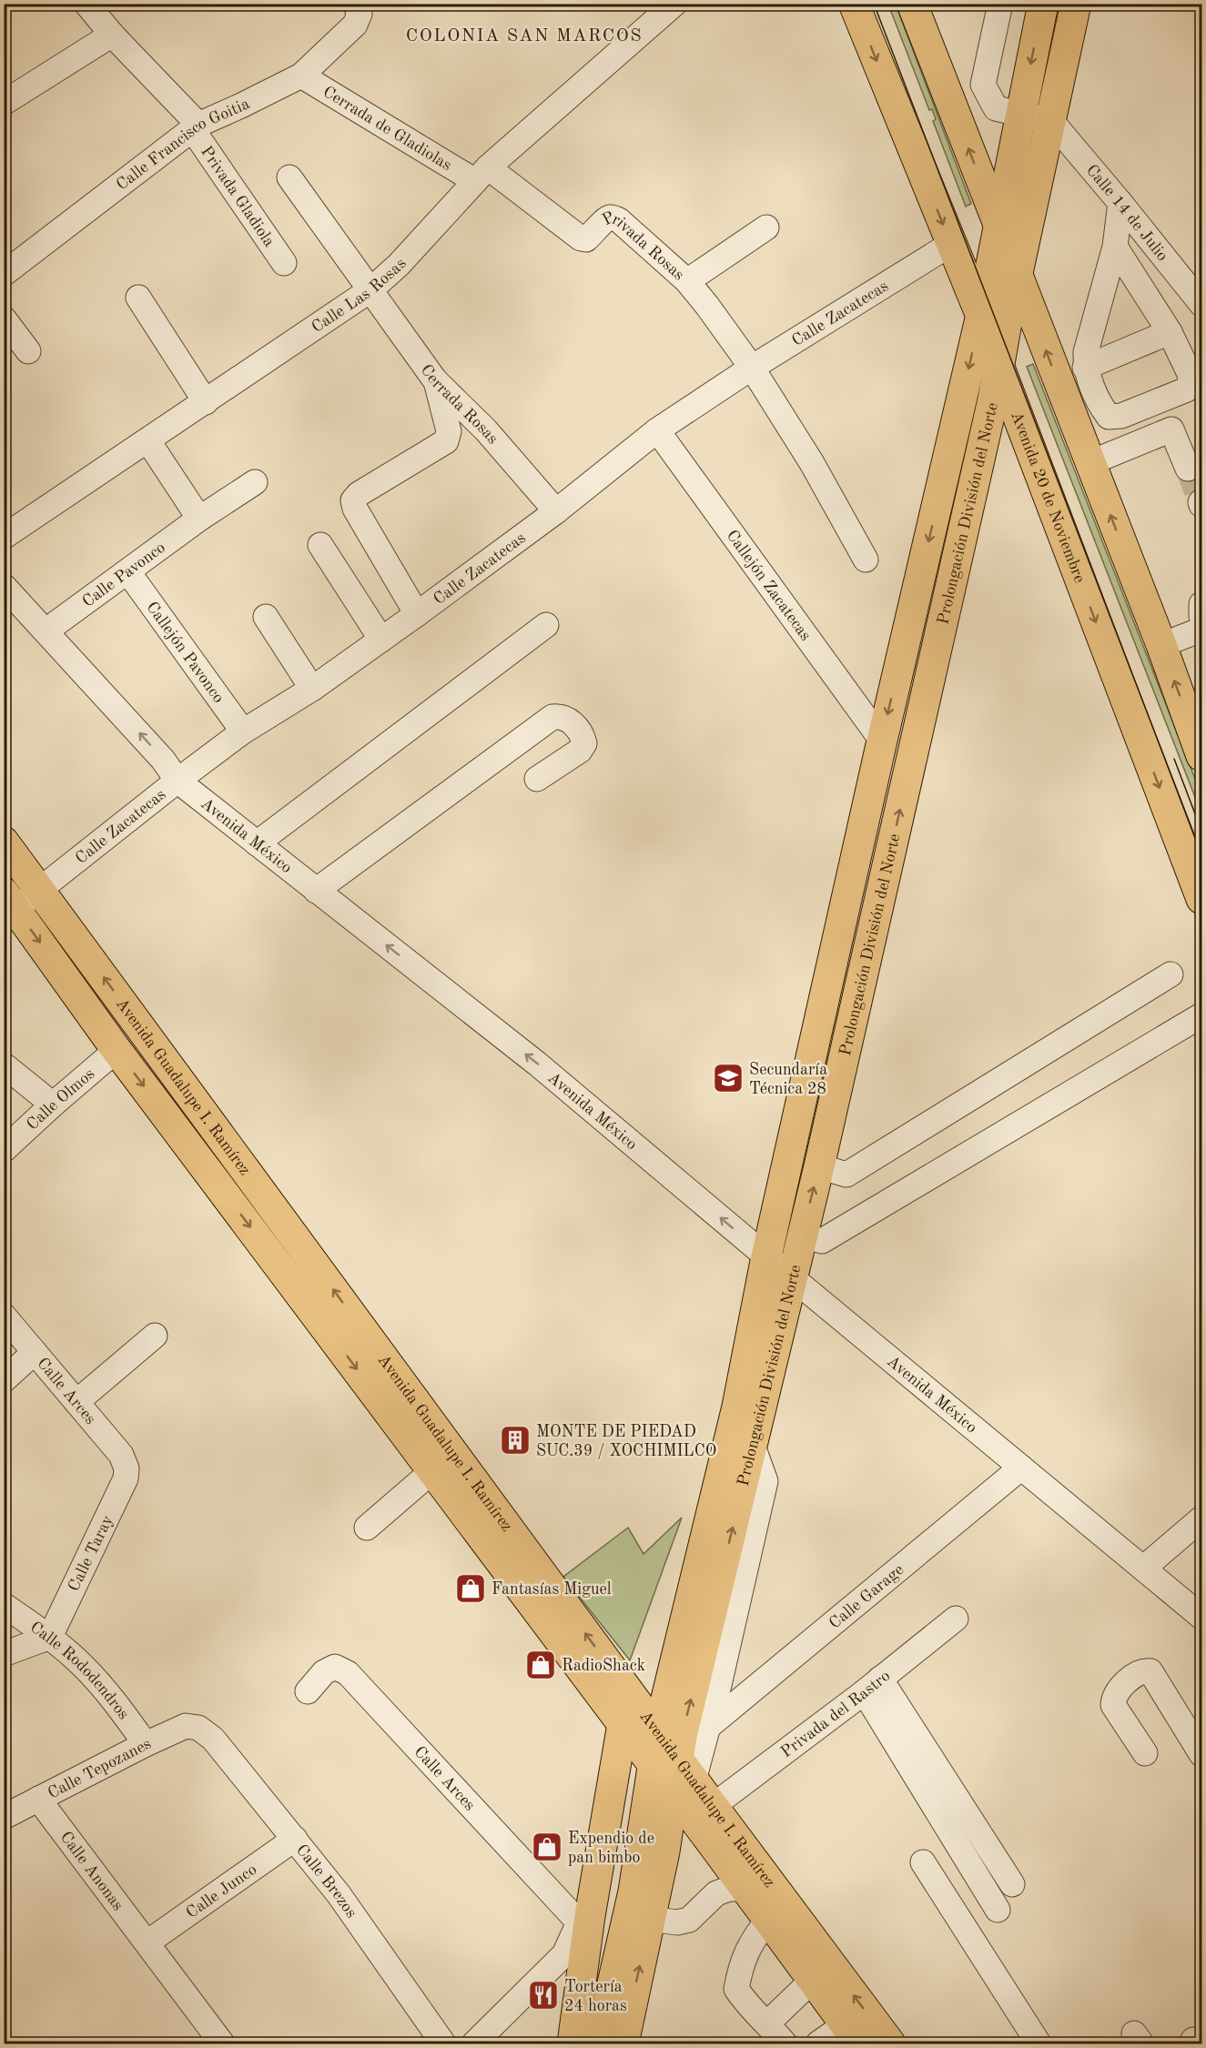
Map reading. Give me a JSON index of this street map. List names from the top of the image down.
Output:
{
  "streets": {
    "main road": ["Avenida 20 de Noviembre", "Prolongación División del Norte", "Avenida Guadalupe I. Ramírez"],
    "street": [
      "Cerrada de Gladiolas",
      "Calle Francisco Goitia",
      "Privada Gladiola",
      "Calle 14 de Julio",
      "Privada Rosas",
      "Calle Las Rosas",
      "Calle Zacatecas",
      "Cerrada Rosas",
      "Calle Pavonco",
      "Callejón Zacatecas",
      "Callejón Pavonco",
      "Avenida México",
      "Calle Olmos",
      "Calle Arces",
      "Calle Taray",
      "Calle Garage",
      "Calle Rododendros",
      "Privada del Rastro",
      "Calle Tepozanes",
      "Calle Anonas",
      "Calle Brezos",
      "Calle Junco"
    ]
  },
  "crossings": [
    ["Cerrada de Gladiolas", "Calle Francisco Goitia"],
    ["Cerrada de Gladiolas", "Privada Rosas"],
    ["Cerrada de Gladiolas", "Calle Las Rosas"],
    ["Calle Francisco Goitia", "Privada Gladiola"],
    ["Calle 14 de Julio", "Prolongación División del Norte"],
    ["Privada Rosas", "Calle Las Rosas"],
    ["Privada Rosas", "Calle Zacatecas"],
    ["Calle Las Rosas", "Cerrada Rosas"],
    ["Calle Zacatecas", "Cerrada Rosas"],
    ["Calle Zacatecas", "Avenida 20 de Noviembre"],
    ["Calle Zacatecas", "Callejón Zacatecas"],
    ["Calle Zacatecas", "Callejón Pavonco"],
    ["Calle Zacatecas", "Avenida México"],
    ["Calle Zacatecas", "Avenida Guadalupe I. Ramírez"],
    ["Avenida 20 de Noviembre", "Prolongación División del Norte"],
    ["Prolongación División del Norte", "Callejón Zacatecas"],
    ["Prolongación División del Norte", "Avenida México"],
    ["Prolongación División del Norte", "Avenida Guadalupe I. Ramírez"],
    ["Prolongación División del Norte", "Calle Arces"],
    ["Calle Pavonco", "Callejón Pavonco"],
    ["Calle Pavonco", "Avenida México"],
    ["Avenida México", "Calle Garage"],
    ["Avenida Guadalupe I. Ramírez", "Calle Olmos"],
    ["Avenida Guadalupe I. Ramírez", "Privada del Rastro"],
    ["Calle Arces", "Calle Taray"],
    ["Calle Taray", "Calle Rododendros"],
    ["Calle Rododendros", "Calle Tepozanes"],
    ["Calle Tepozanes", "Calle Anonas"],
    ["Calle Tepozanes", "Calle Brezos"],
    ["Calle Anonas", "Calle Junco"],
    ["Calle Brezos", "Calle Junco"]
  ],
  "one_way": ["Avenida México"],
  "districts": ["COLONIA SAN MARCOS"],
  "places": {
    "school or university": ["Secundaría Técnica 28"],
    "building": ["MONTE DE PIEDAD SUC.39 / XOCHIMILCO"],
    "shop": ["Fantasías Miguel", "RadioShack", "Expendio de pan bimbo"],
    "restaurant": ["Tortería 24 horas"]
  }
}
